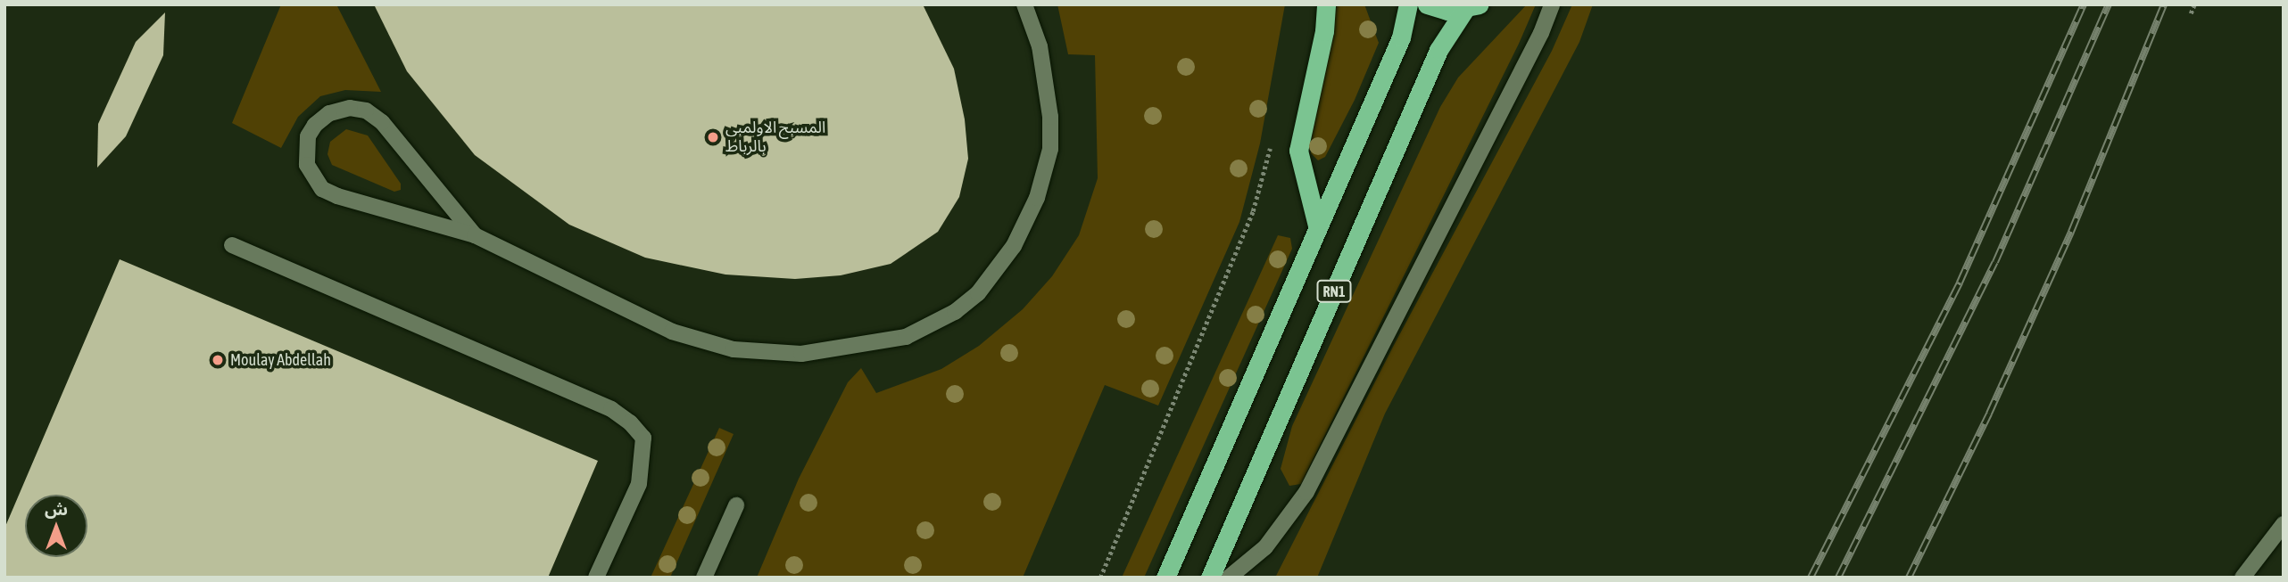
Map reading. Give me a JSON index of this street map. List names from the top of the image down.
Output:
{
  "streets": {
    "highway": ["RN1"]
  },
  "places": ["المسبح الاولمبي بالرباط", "Moulay Abdellah"],
  "north": "top"
}
